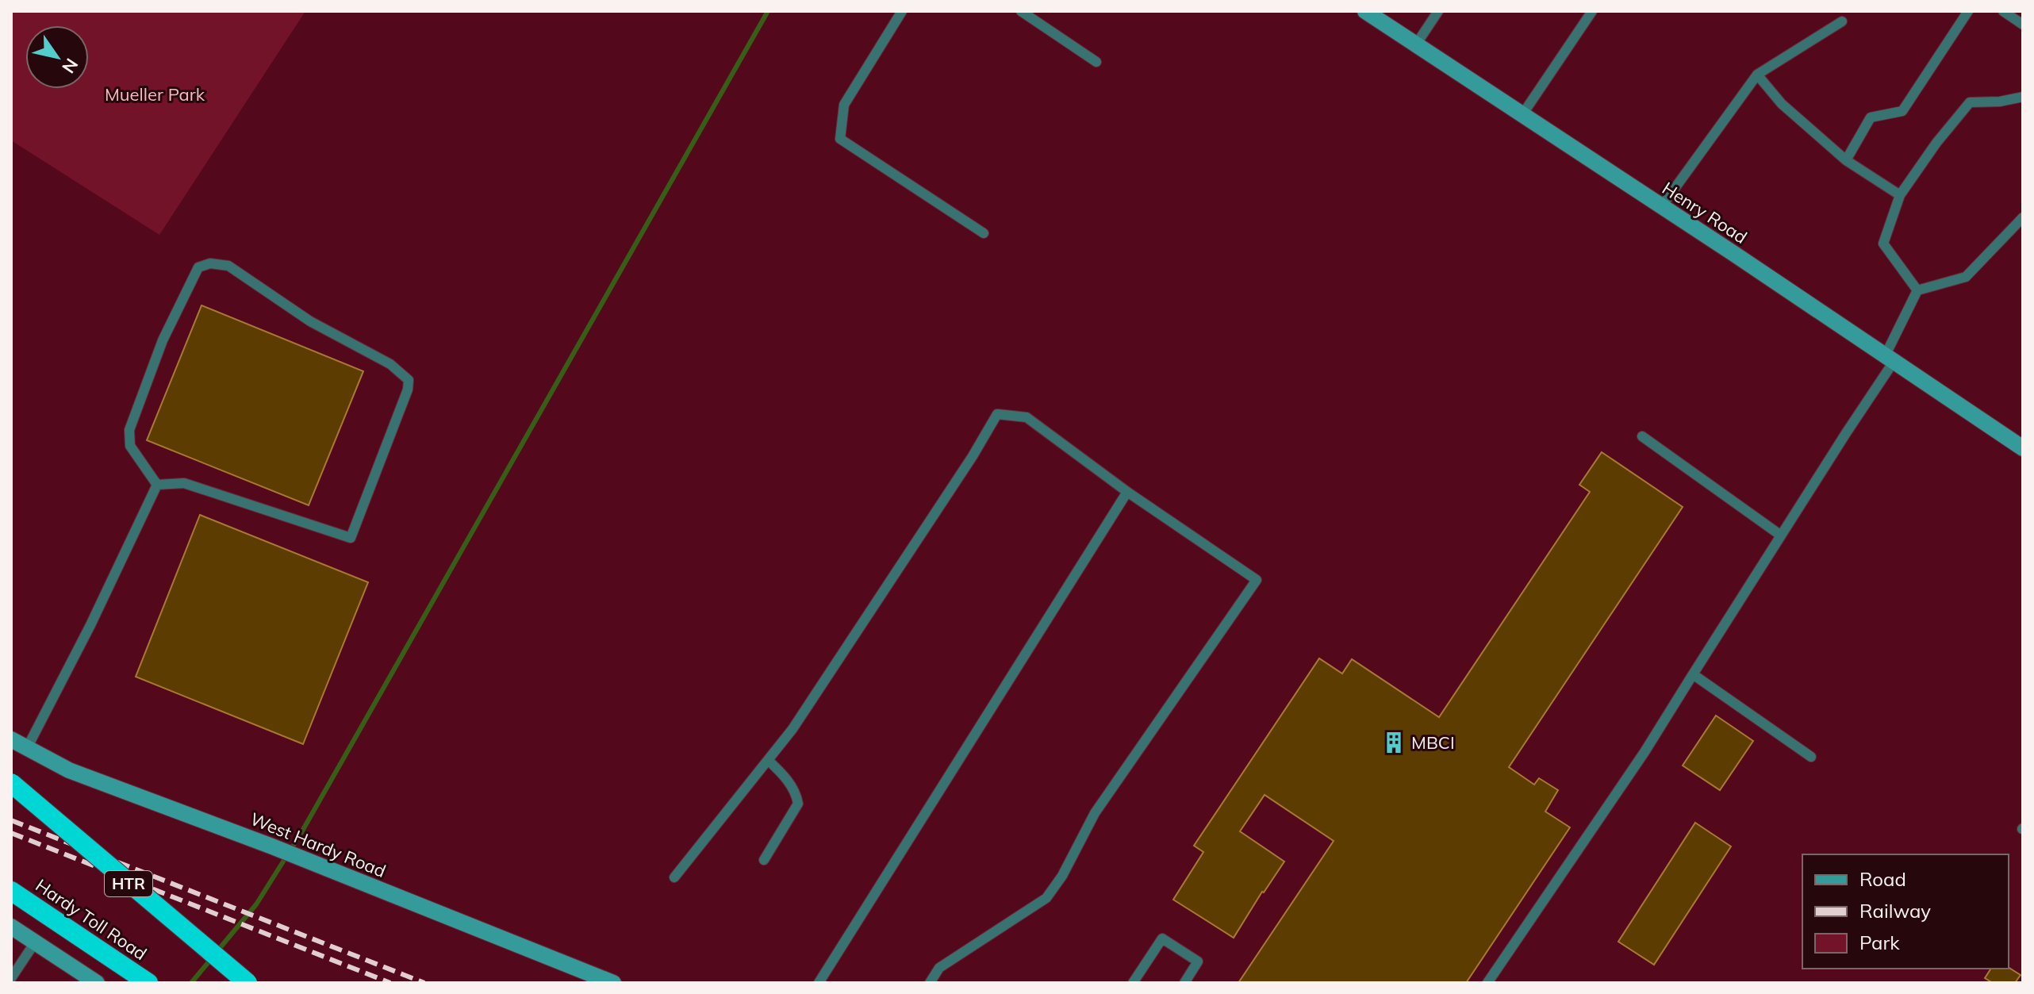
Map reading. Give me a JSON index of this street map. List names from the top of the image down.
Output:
{
  "streets": {
    "highway": ["HTR", "Hardy Toll Road"],
    "street": ["Henry Road", "West Hardy Road"]
  },
  "parks": ["Mueller Park"],
  "places": {
    "building": ["MBCI"]
  },
  "legend": ["Road", "Railway", "Park"],
  "north": "bottom right"
}
